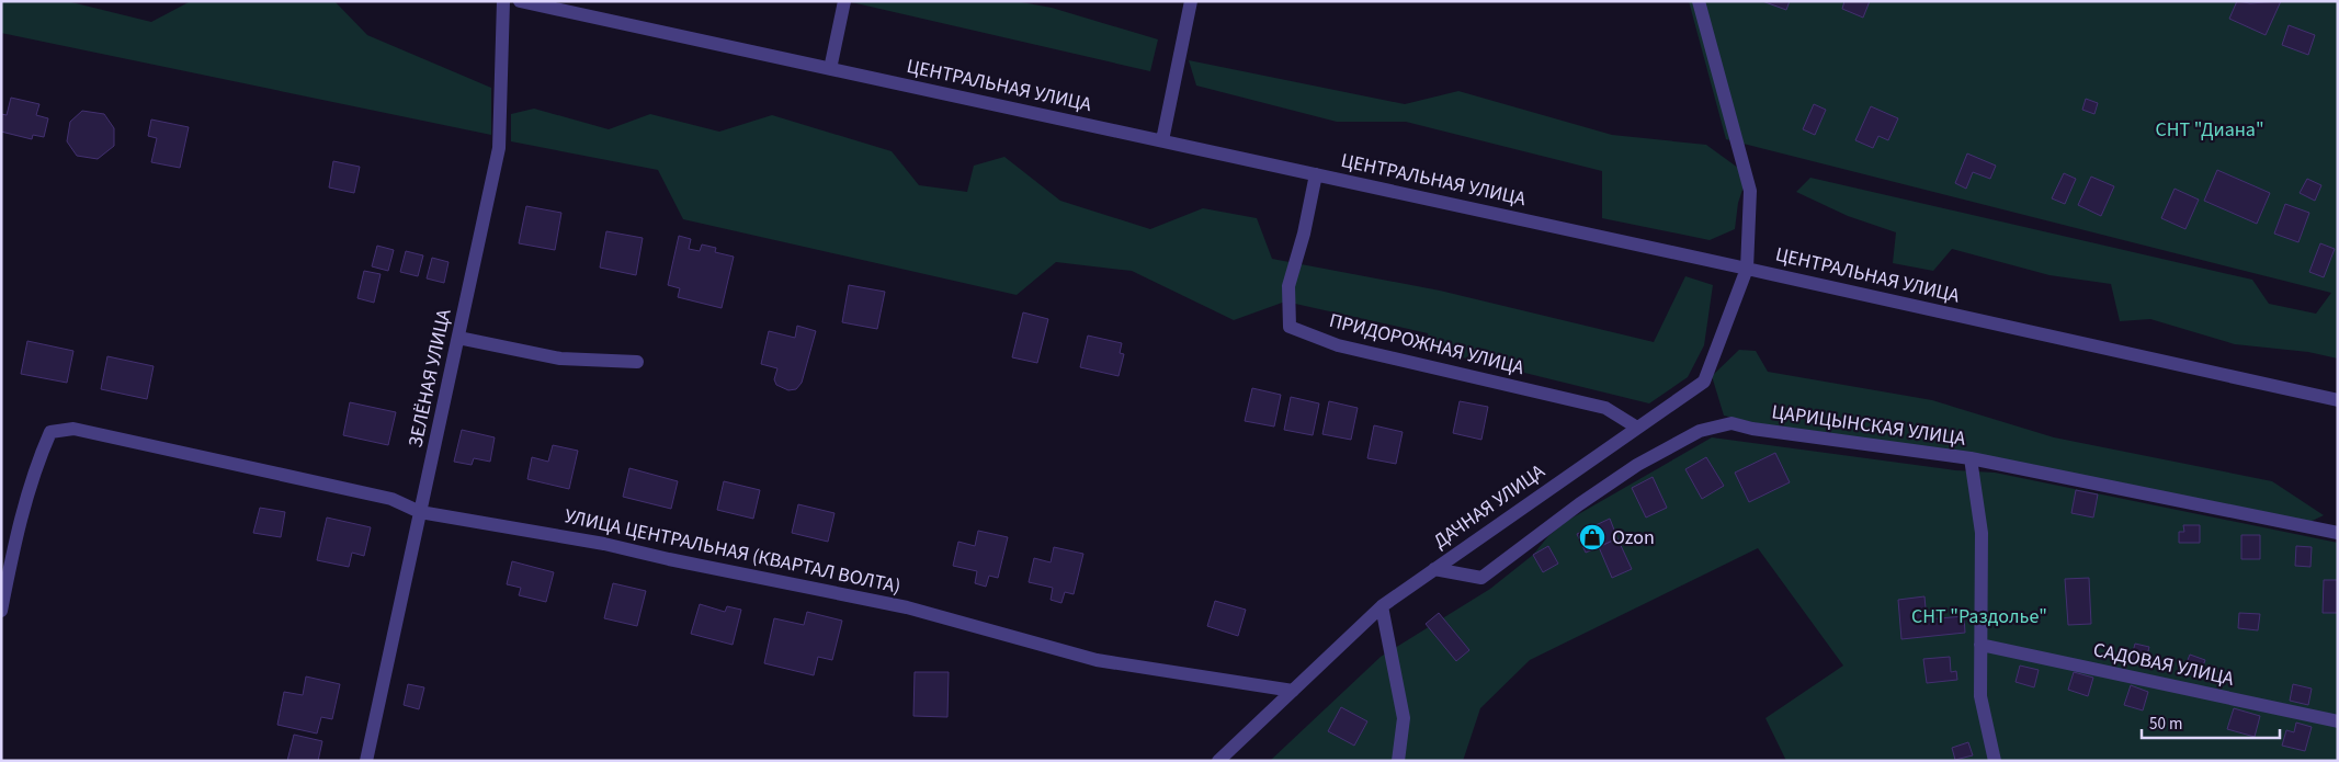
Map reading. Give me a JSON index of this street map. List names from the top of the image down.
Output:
{
  "streets": {
    "street": [
      "ЦЕНТРАЛЬНАЯ УЛИЦА",
      "ПРИДОРОЖНАЯ УЛИЦА",
      "ЗЕЛЁНАЯ УЛИЦА",
      "ЦАРИЦЫНСКАЯ УЛИЦА",
      "ДАЧНАЯ УЛИЦА",
      "УЛИЦА ЦЕНТРАЛЬНАЯ (КВАРТАЛ ВОЛТА)",
      "САДОВАЯ УЛИЦА"
    ]
  },
  "crossings": [
    ["ЦЕНТРАЛЬНАЯ УЛИЦА", "ПРИДОРОЖНАЯ УЛИЦА"],
    ["ЦЕНТРАЛЬНАЯ УЛИЦА", "ДАЧНАЯ УЛИЦА"],
    ["ПРИДОРОЖНАЯ УЛИЦА", "ДАЧНАЯ УЛИЦА"],
    ["ЗЕЛЁНАЯ УЛИЦА", "УЛИЦА ЦЕНТРАЛЬНАЯ (КВАРТАЛ ВОЛТА)"],
    ["ЦАРИЦЫНСКАЯ УЛИЦА", "ДАЧНАЯ УЛИЦА"],
    ["ДАЧНАЯ УЛИЦА", "УЛИЦА ЦЕНТРАЛЬНАЯ (КВАРТАЛ ВОЛТА)"]
  ],
  "parks": ["СНТ \"Диана\"", "СНТ \"Раздолье\""],
  "places": {
    "shop": ["Ozon"]
  },
  "scale_bar": "50 m"
}
